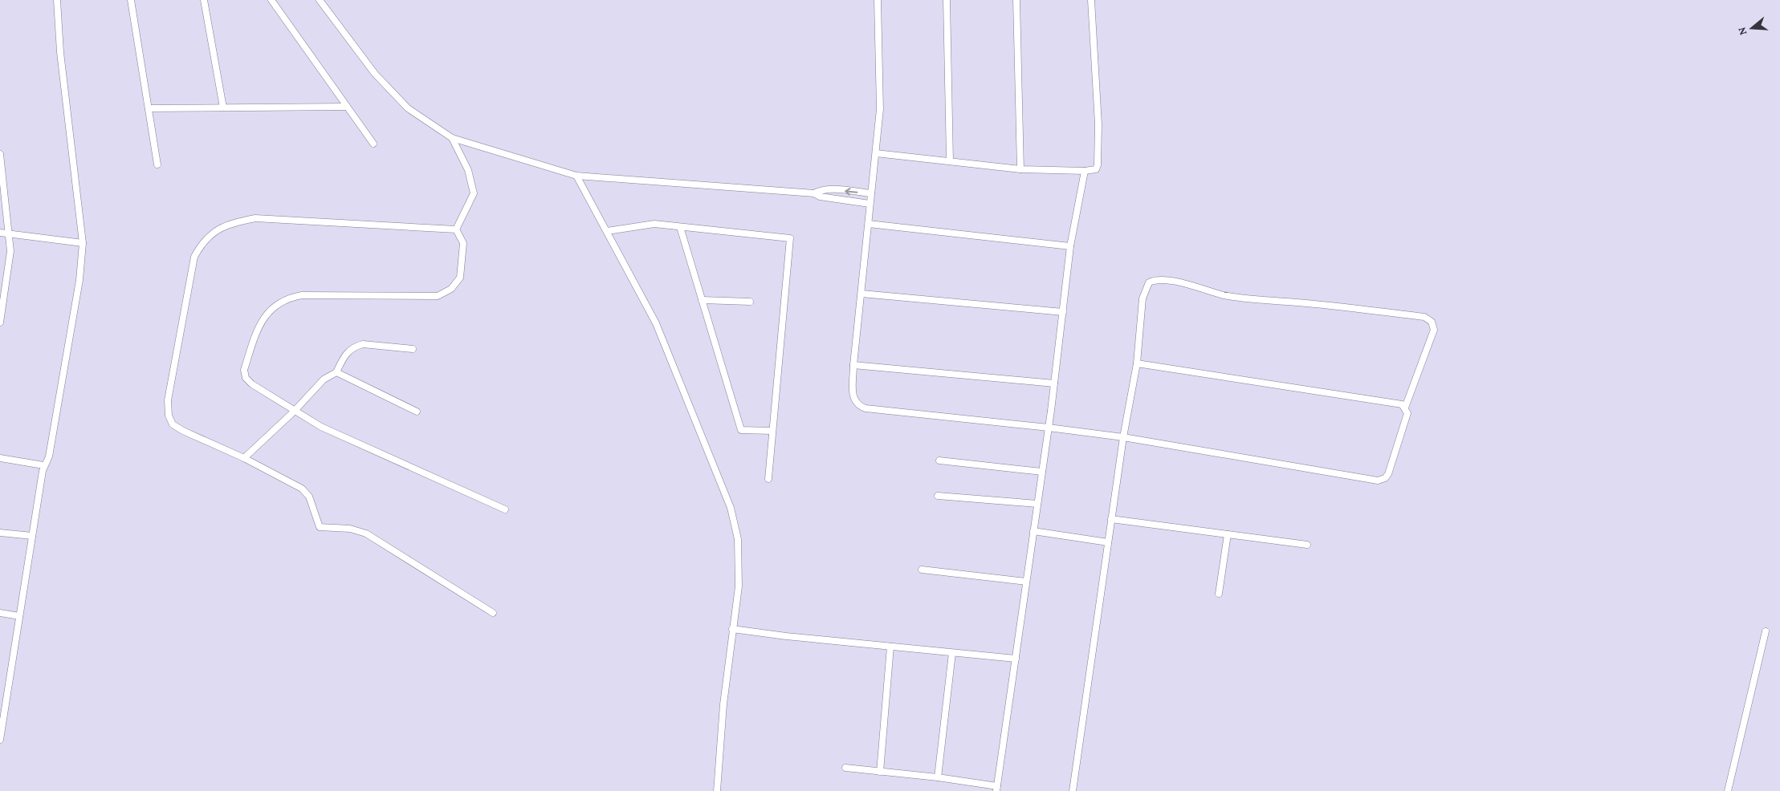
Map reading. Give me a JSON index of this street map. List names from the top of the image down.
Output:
{
  "north": "left"
}
